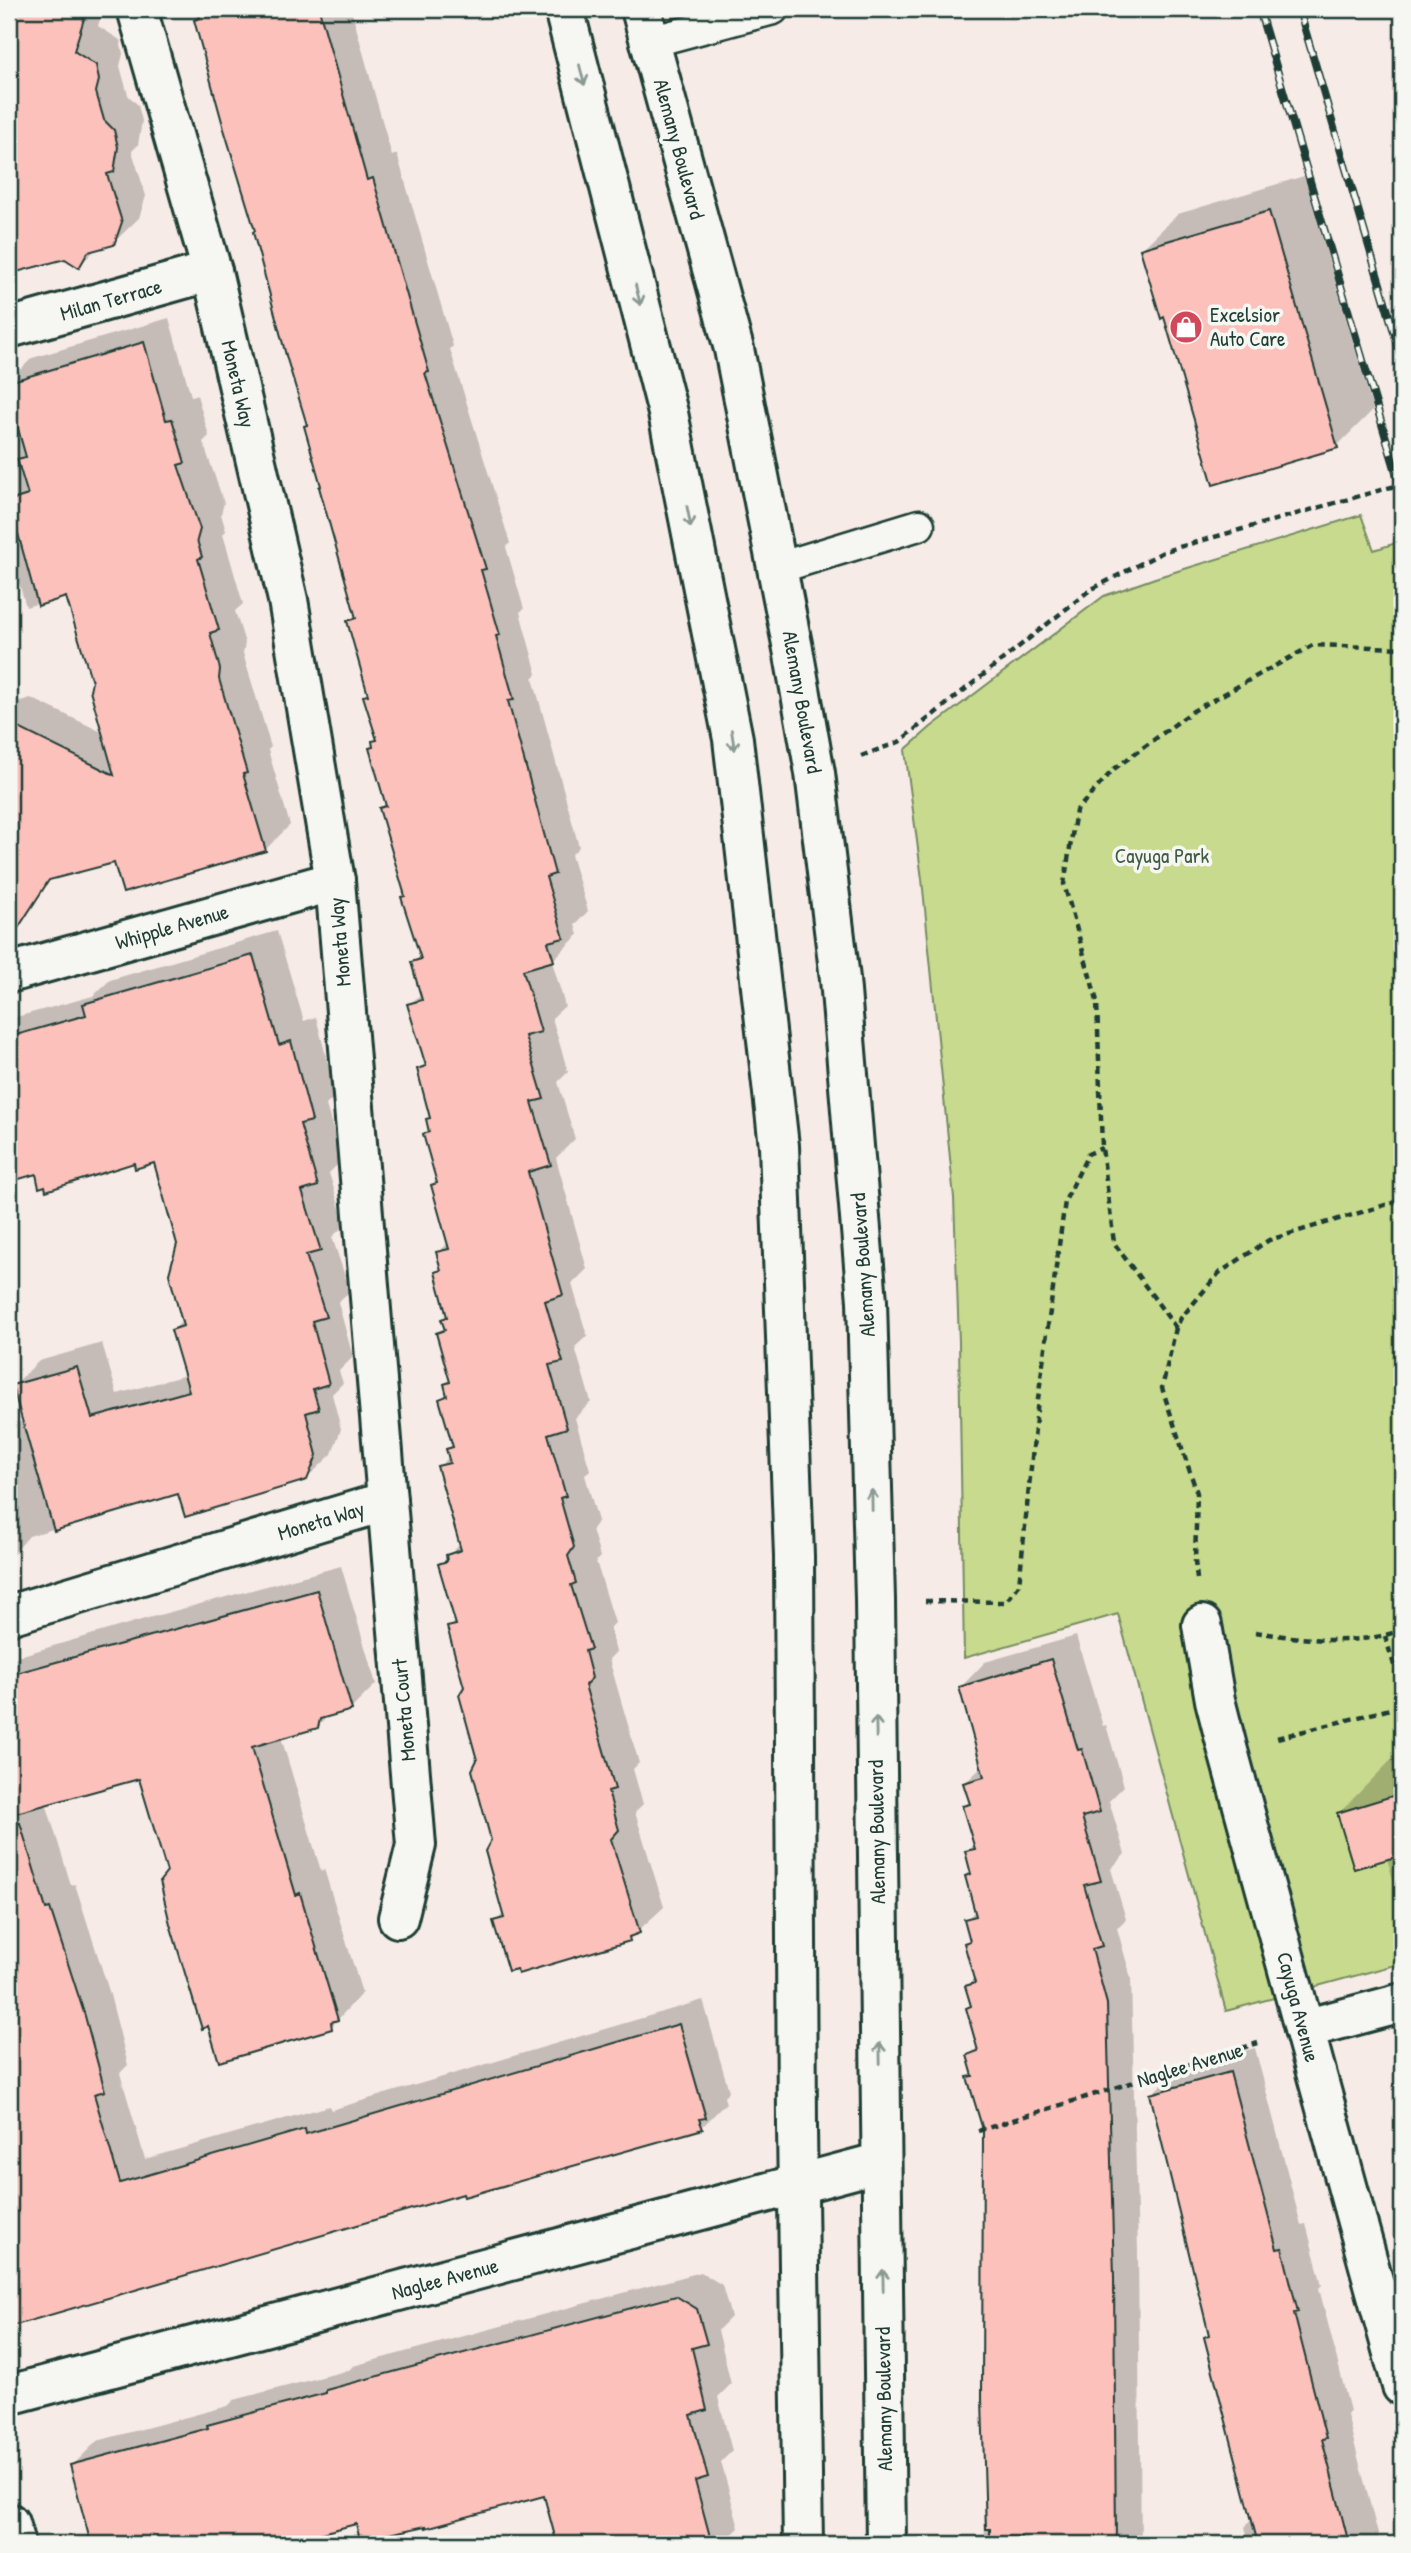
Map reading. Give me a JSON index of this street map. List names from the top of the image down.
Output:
{
  "streets": {
    "main road": [
      "Alemany Boulevard",
      "Milan Terrace",
      "Moneta Way",
      "Whipple Avenue",
      "Moneta Court",
      "Cayuga Avenue",
      "Naglee Avenue"
    ]
  },
  "crossings": [
    ["Alemany Boulevard", "Naglee Avenue"],
    ["Milan Terrace", "Moneta Way"],
    ["Moneta Way", "Whipple Avenue"],
    ["Moneta Way", "Moneta Court"],
    ["Cayuga Avenue", "Naglee Avenue"]
  ],
  "parks": ["Cayuga Park"],
  "places": {
    "shop": ["Excelsior Auto Care"]
  }
}
